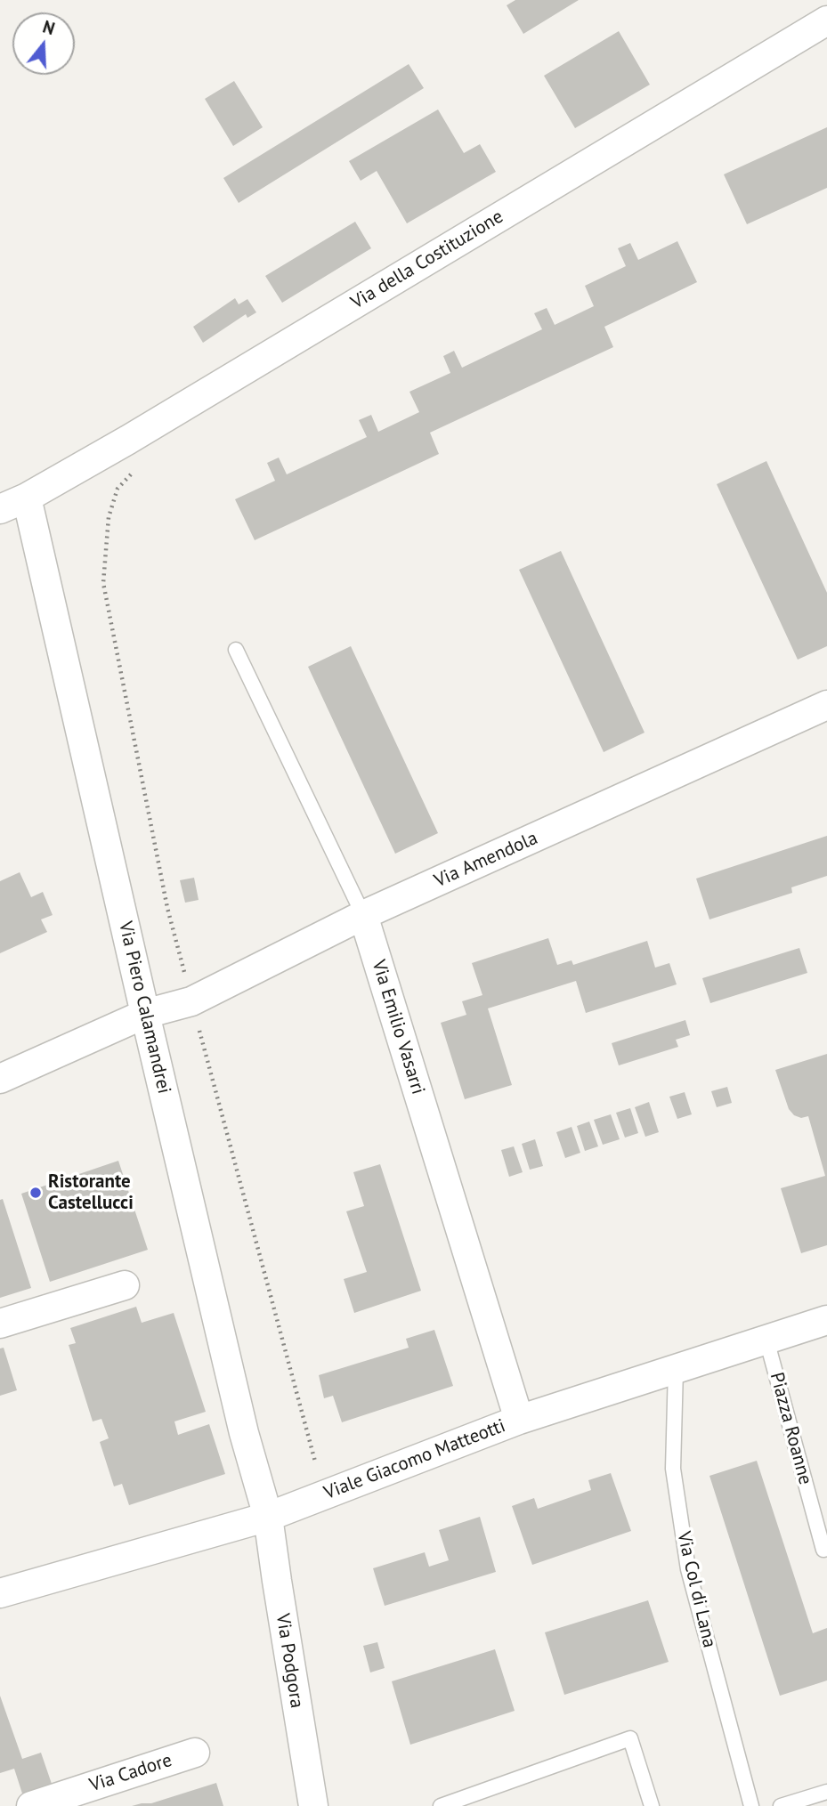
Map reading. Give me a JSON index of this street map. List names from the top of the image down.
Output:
{
  "streets": {
    "street": [
      "Via della Costituzione",
      "Via Amendola",
      "Via Piero Calamandrei",
      "Via Emilio Vasarri",
      "Viale Giacomo Matteotti",
      "Via Podgora",
      "Via Cadore"
    ],
    "lane": ["Piazza Roanne", "Via Col di Lana"]
  },
  "crossings": [
    ["Via della Costituzione", "Via Piero Calamandrei"],
    ["Via Amendola", "Via Piero Calamandrei"],
    ["Via Amendola", "Via Emilio Vasarri"],
    ["Via Piero Calamandrei", "Viale Giacomo Matteotti"],
    ["Via Piero Calamandrei", "Via Podgora"],
    ["Via Emilio Vasarri", "Viale Giacomo Matteotti"],
    ["Piazza Roanne", "Viale Giacomo Matteotti"],
    ["Viale Giacomo Matteotti", "Via Col di Lana"],
    ["Viale Giacomo Matteotti", "Via Podgora"]
  ],
  "places": ["Ristorante Castellucci"],
  "north": "top"
}
